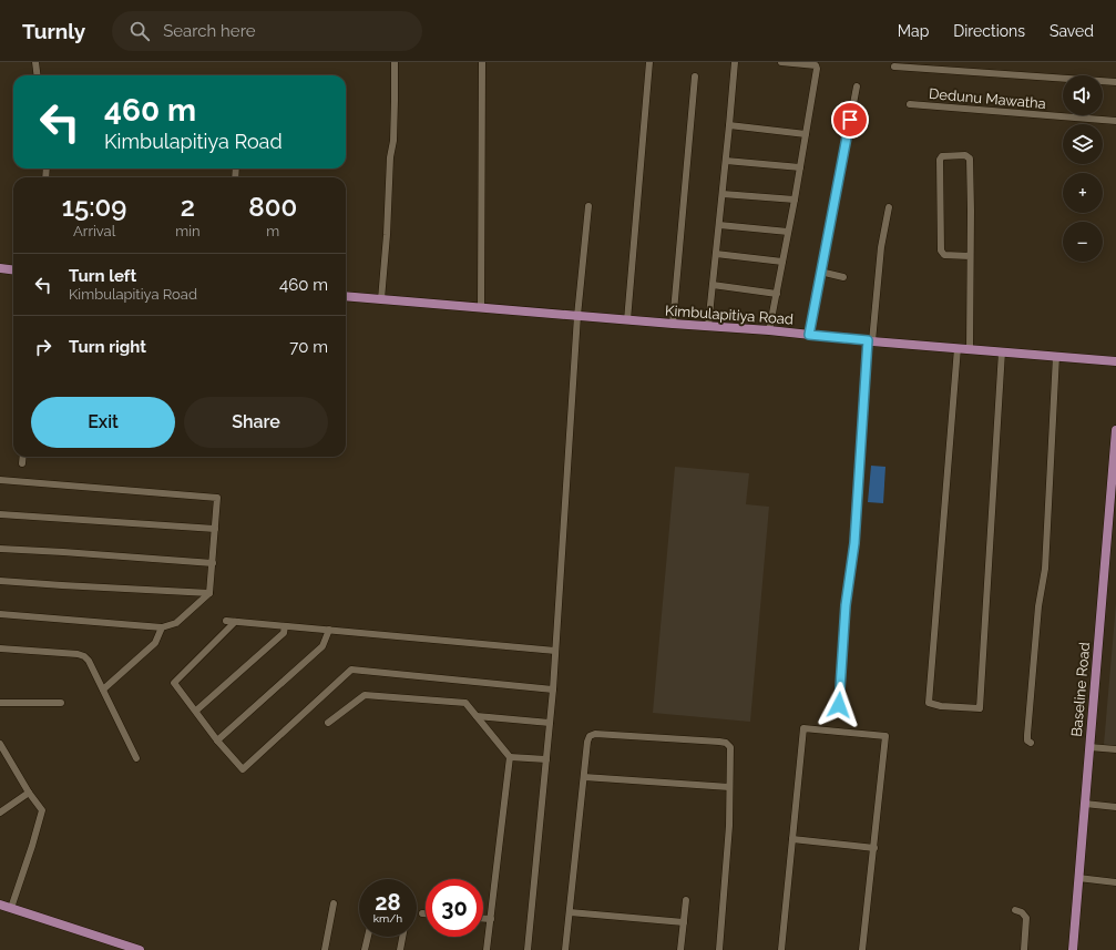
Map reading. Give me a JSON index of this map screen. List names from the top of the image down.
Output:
{
  "streets": {
    "main road": ["Kimbulapitiya Road", "Baseline Road"],
    "street": ["Dedunu Mawatha"]
  },
  "page": {
    "header": "Turnly",
    "search": "Search here",
    "nav": ["Map", "Directions", "Saved"],
    "map_buttons": ["+", "−"],
    "turn": ["460 m", "Kimbulapitiya Road"],
    "eta": [
      "15:09",
      "Arrival",
      "2",
      "min",
      "800",
      "m"
    ],
    "list": [
      {
        "name": "Turn left",
        "note": "Kimbulapitiya Road",
        "value": "460 m"
      },
      {
        "name": "Turn right",
        "value": "70 m"
      }
    ],
    "buttons": ["Exit", "Share"],
    "speed": "28 km/h",
    "limit": "30"
  }
}
